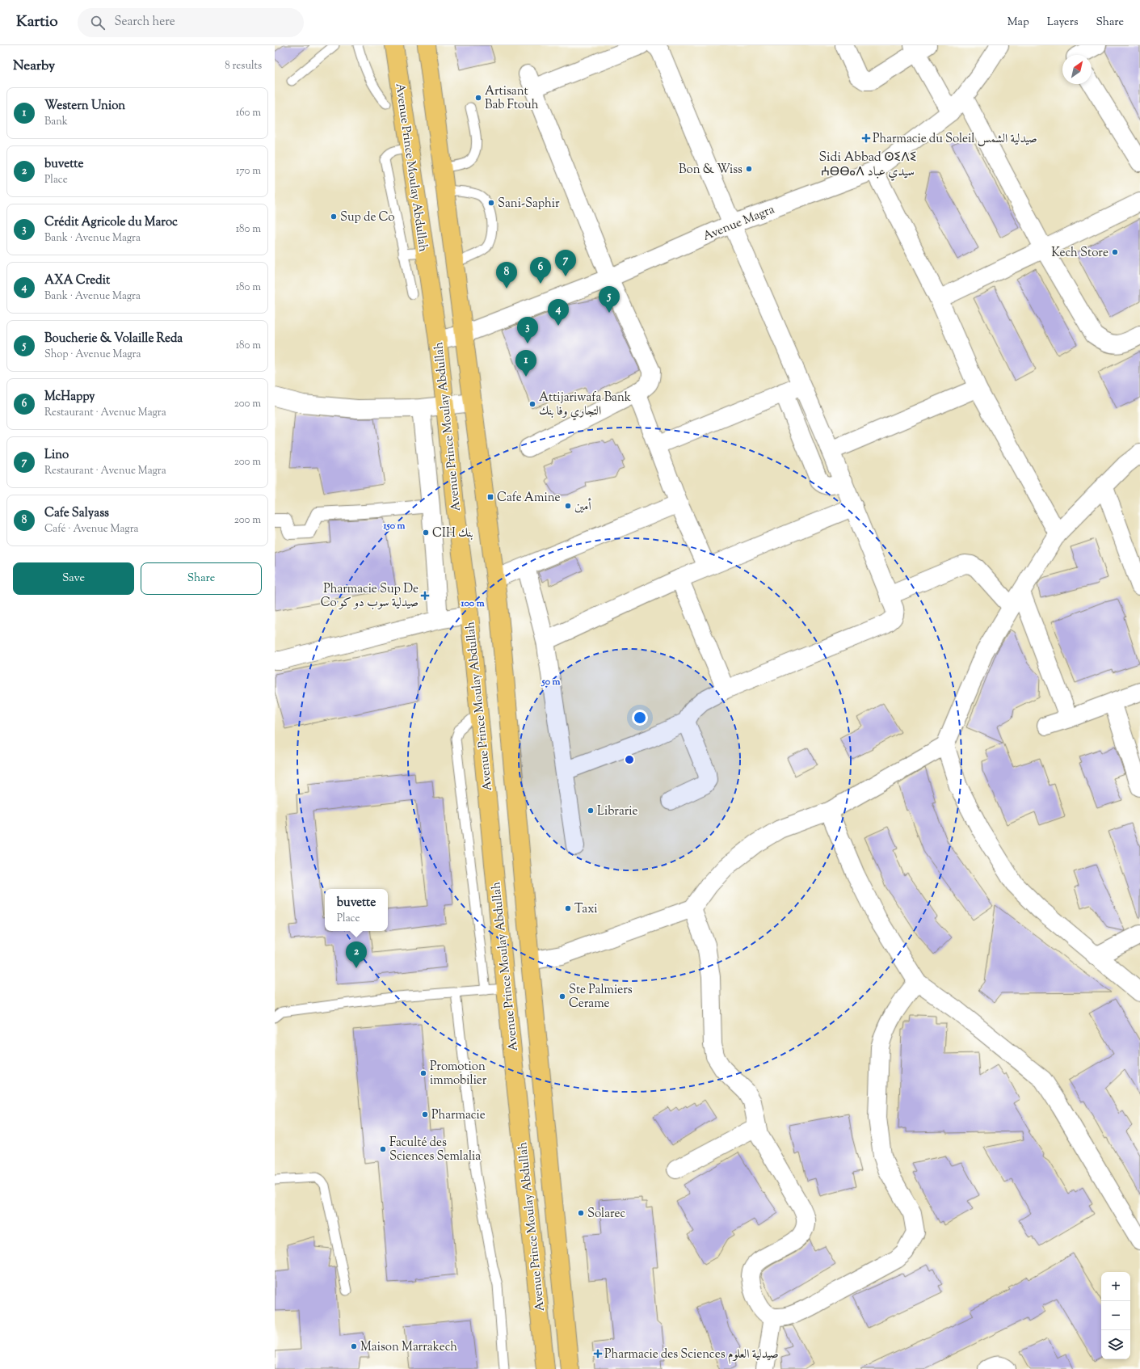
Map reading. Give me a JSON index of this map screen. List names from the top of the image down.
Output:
{
  "streets": {
    "main road": ["Avenue Prince Moulay Abdullah"],
    "street": ["Avenue Magra"]
  },
  "crossings": [
    ["Avenue Prince Moulay Abdullah", "Avenue Magra"]
  ],
  "districts": ["Sidi Abbad ⵙⵉⴷⵉ ⵄⴱⴱⴰⴷ سيدي عباد"],
  "places": {
    "other": [
      "Artisant Bab Ftouh",
      "Bon & Wiss",
      "Sani-Saphir",
      "Sup de Co",
      "Kech Store",
      "Attijariwafa Bank التجاري وفا بنك",
      "أمين",
      "CIH بنك",
      "Librarie",
      "Taxi",
      "Ste Palmiers Cerame",
      "Promotion immobilier",
      "Pharmacie",
      "Faculté des Sciences Semlalia",
      "Solarec",
      "Maison Marrakech"
    ],
    "health": ["Pharmacie du Soleil صيدلية الشمس", "Pharmacie Sup De Co صيدلية سوب دو كو", "Pharmacie des Sciences صيدلية العلوم"],
    "transit": ["Cafe Amine"]
  },
  "north": "top right",
  "page": {
    "header": "Kartio",
    "search": "Search here",
    "nav": ["Map", "Layers", "Share"],
    "heading": ["Nearby", "8 results"],
    "list": [
      {
        "mark": "1",
        "name": "Western Union",
        "note": "Bank",
        "value": "160 m"
      },
      {
        "mark": "2",
        "name": "buvette",
        "note": "Place",
        "value": "170 m"
      },
      {
        "mark": "3",
        "name": "Crédit Agricole du Maroc",
        "note": "Bank · Avenue Magra",
        "value": "180 m"
      },
      {
        "mark": "4",
        "name": "AXA Credit",
        "note": "Bank · Avenue Magra",
        "value": "180 m"
      },
      {
        "mark": "5",
        "name": "Boucherie & Volaille Reda",
        "note": "Shop · Avenue Magra",
        "value": "180 m"
      },
      {
        "mark": "6",
        "name": "McHappy",
        "note": "Restaurant · Avenue Magra",
        "value": "200 m"
      },
      {
        "mark": "7",
        "name": "Lino",
        "note": "Restaurant · Avenue Magra",
        "value": "200 m"
      },
      {
        "mark": "8",
        "name": "Cafe Salyass",
        "note": "Café · Avenue Magra",
        "value": "200 m"
      }
    ],
    "pins": [
      "7",
      "6",
      "8",
      "5",
      "4",
      "3",
      "1",
      "2"
    ],
    "buttons": ["Save", "Share"],
    "popup": ["buvette", "Place"],
    "map_buttons": ["+", "−"]
  },
  "rings": ["150 m", "100 m", "50 m"]
}
